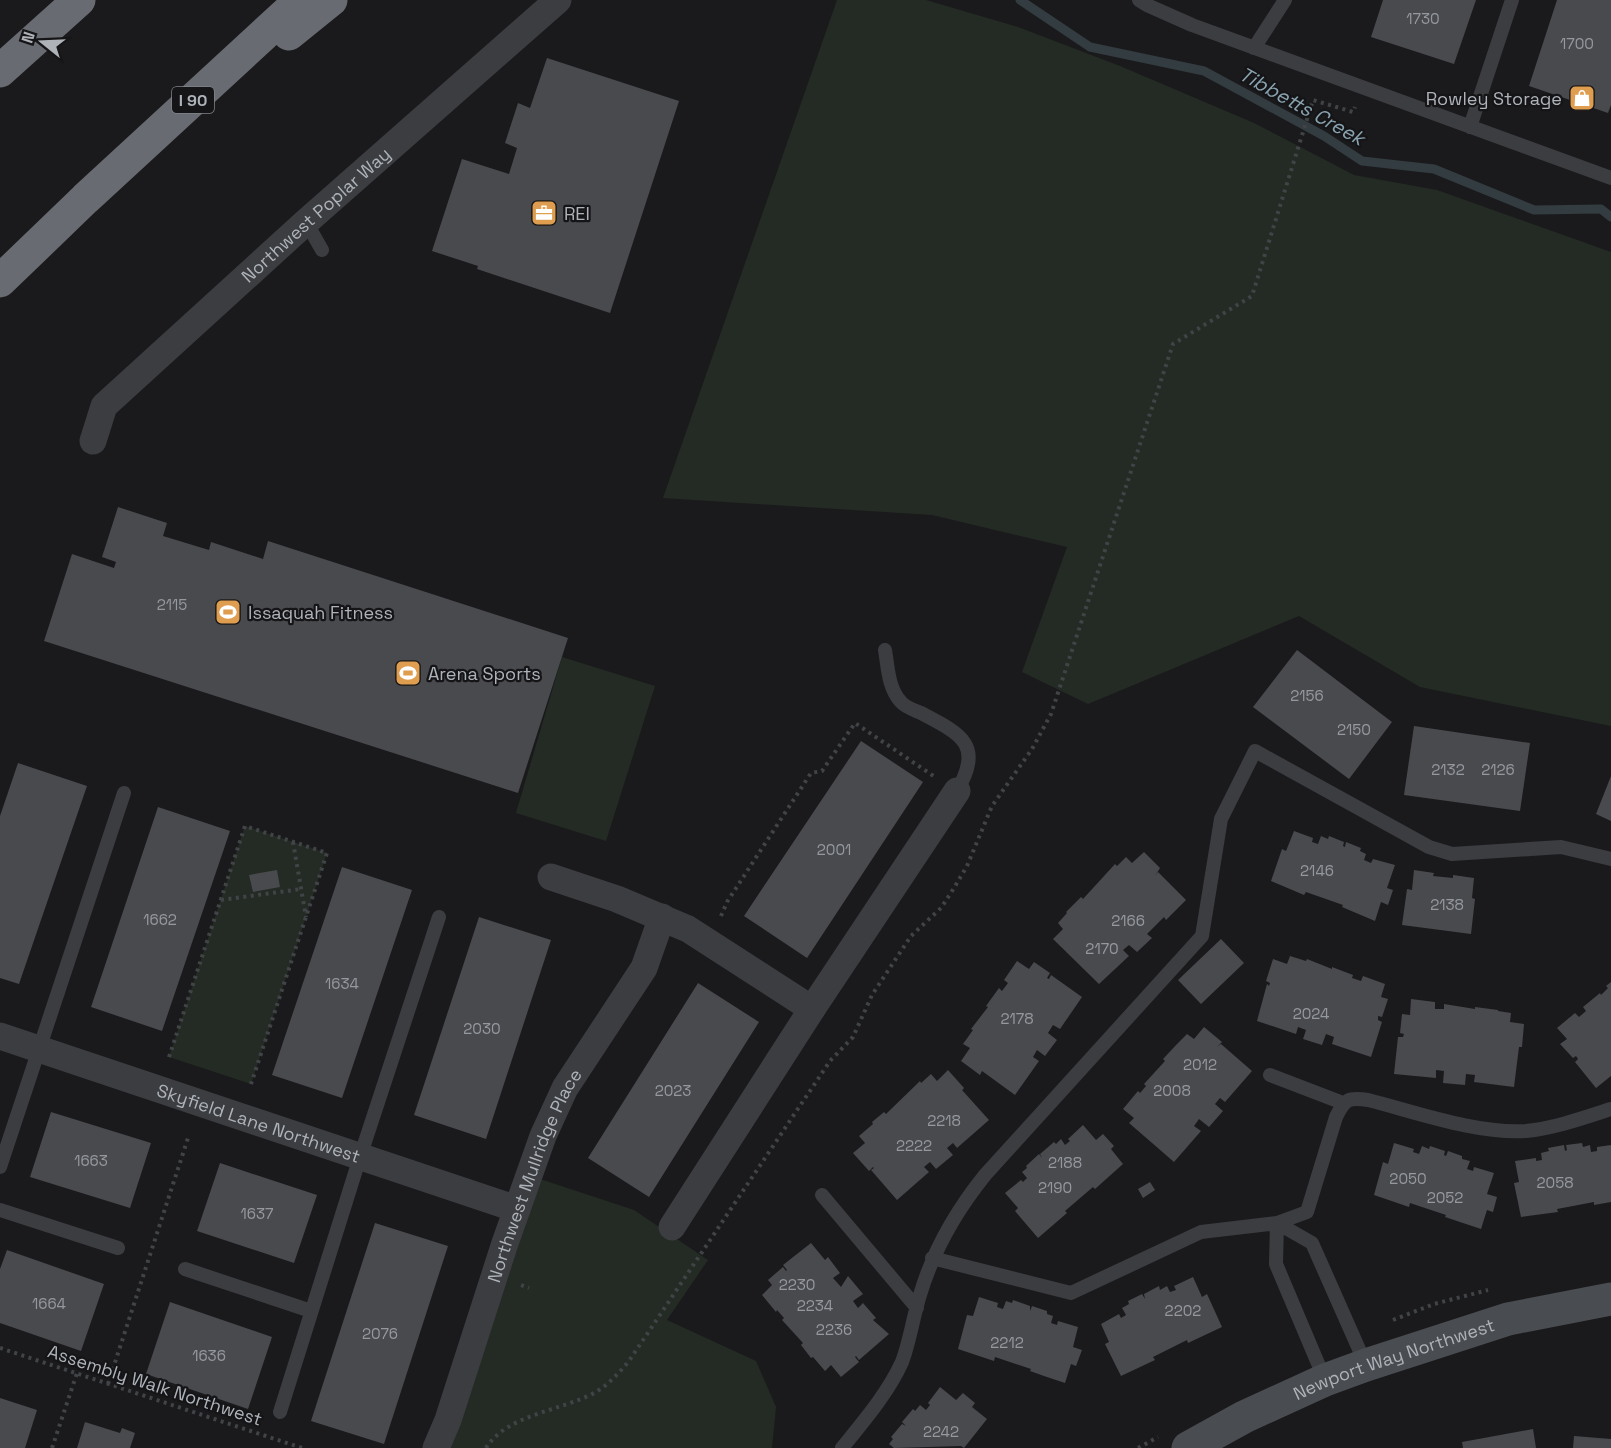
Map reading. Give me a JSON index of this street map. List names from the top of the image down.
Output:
{
  "streets": {
    "highway": ["I 90"],
    "street": [
      "Northwest Poplar Way",
      "Skyfield Lane Northwest",
      "Northwest Mullridge Place",
      "Newport Way Northwest"
    ],
    "path": ["Assembly Walk Northwest"]
  },
  "crossings": [
    ["Skyfield Lane Northwest", "Northwest Mullridge Place"]
  ],
  "water": ["Tibbetts Creek"],
  "places": {
    "shop": ["Rowley Storage"],
    "office": ["REI"],
    "sports": ["Issaquah Fitness", "Arena Sports"]
  },
  "house_numbers": [
    "1730",
    "1700",
    "2115",
    "2156",
    "2150",
    "2132",
    "2126",
    "2001",
    "2146",
    "2138",
    "1662",
    "2166",
    "2170",
    "1634",
    "2024",
    "2178",
    "2030",
    "2012",
    "2023",
    "2008",
    "2218",
    "2222",
    "1663",
    "2188",
    "2050",
    "2058",
    "2190",
    "2052",
    "1637",
    "2230",
    "1664",
    "2234",
    "2202",
    "2236",
    "2076",
    "2212",
    "1636",
    "2242"
  ],
  "north": "left"
}
